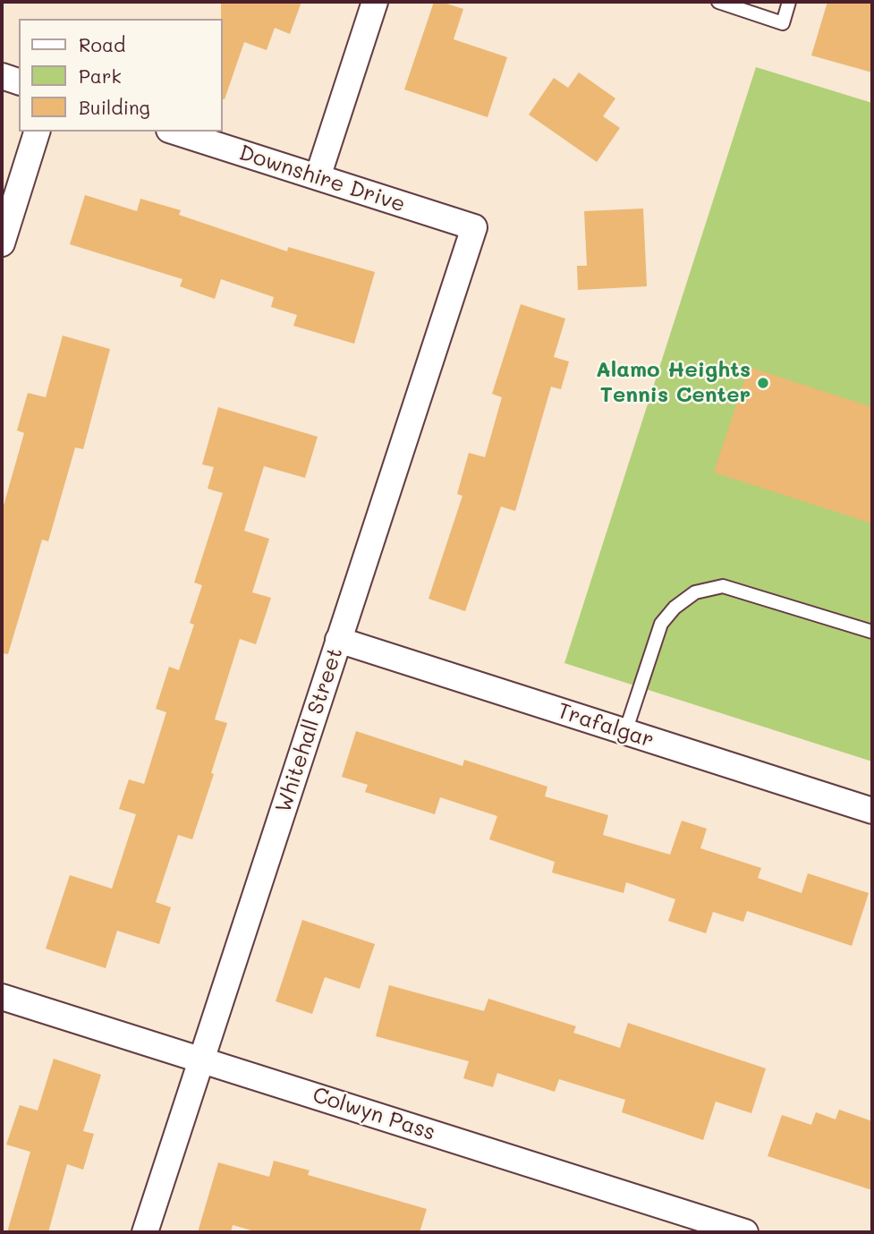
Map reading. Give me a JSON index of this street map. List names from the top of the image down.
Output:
{
  "streets": {
    "street": [
      "Downshire Drive",
      "Trafalgar",
      "Whitehall Street",
      "Colwyn Pass"
    ]
  },
  "crossings": [
    ["Downshire Drive", "Whitehall Street"],
    ["Trafalgar", "Whitehall Street"],
    ["Whitehall Street", "Colwyn Pass"]
  ],
  "places": ["Alamo Heights Tennis Center"],
  "legend": ["Road", "Park", "Building"]
}
